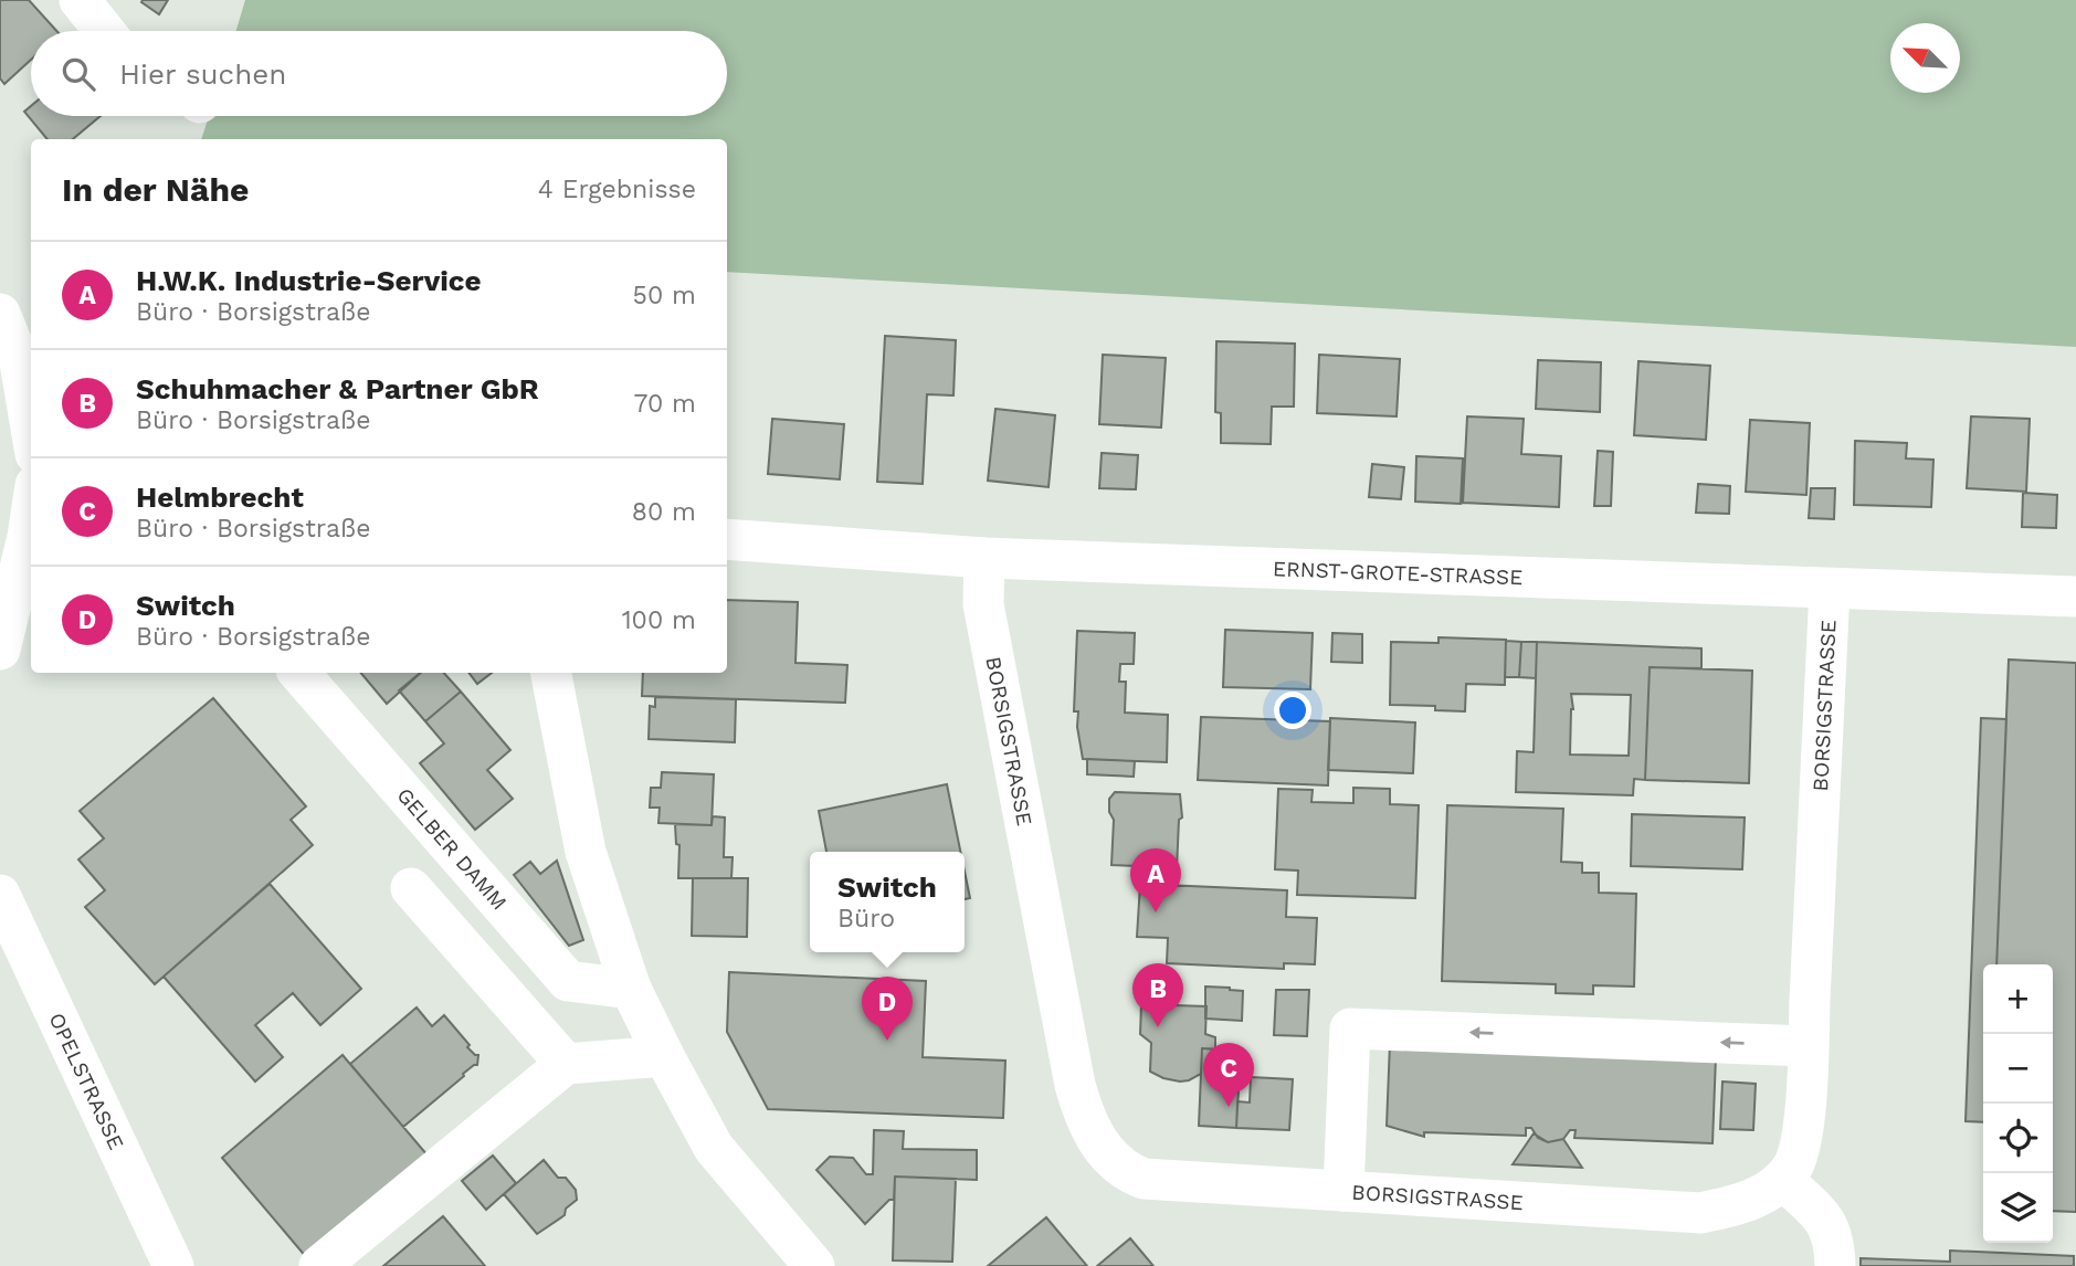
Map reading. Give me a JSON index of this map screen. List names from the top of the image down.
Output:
{
  "streets": {
    "street": [
      "ERNST-GROTE-STRASSE",
      "BORSIGSTRASSE",
      "GELBER DAMM",
      "OPELSTRASSE"
    ]
  },
  "crossings": [
    ["ERNST-GROTE-STRASSE", "BORSIGSTRASSE"]
  ],
  "north": "top left",
  "page": {
    "search": "Hier suchen",
    "heading": ["In der Nähe", "4 Ergebnisse"],
    "list": [
      {
        "mark": "A",
        "name": "H.W.K. Industrie-Service",
        "note": "Büro · Borsigstraße",
        "value": "50 m"
      },
      {
        "mark": "B",
        "name": "Schuhmacher & Partner GbR",
        "note": "Büro · Borsigstraße",
        "value": "70 m"
      },
      {
        "mark": "C",
        "name": "Helmbrecht",
        "note": "Büro · Borsigstraße",
        "value": "80 m"
      },
      {
        "mark": "D",
        "name": "Switch",
        "note": "Büro · Borsigstraße",
        "value": "100 m"
      }
    ],
    "pins": [
      "A",
      "B",
      "D",
      "C"
    ],
    "popup": ["Switch", "Büro"],
    "map_buttons": ["+", "−"]
  }
}
